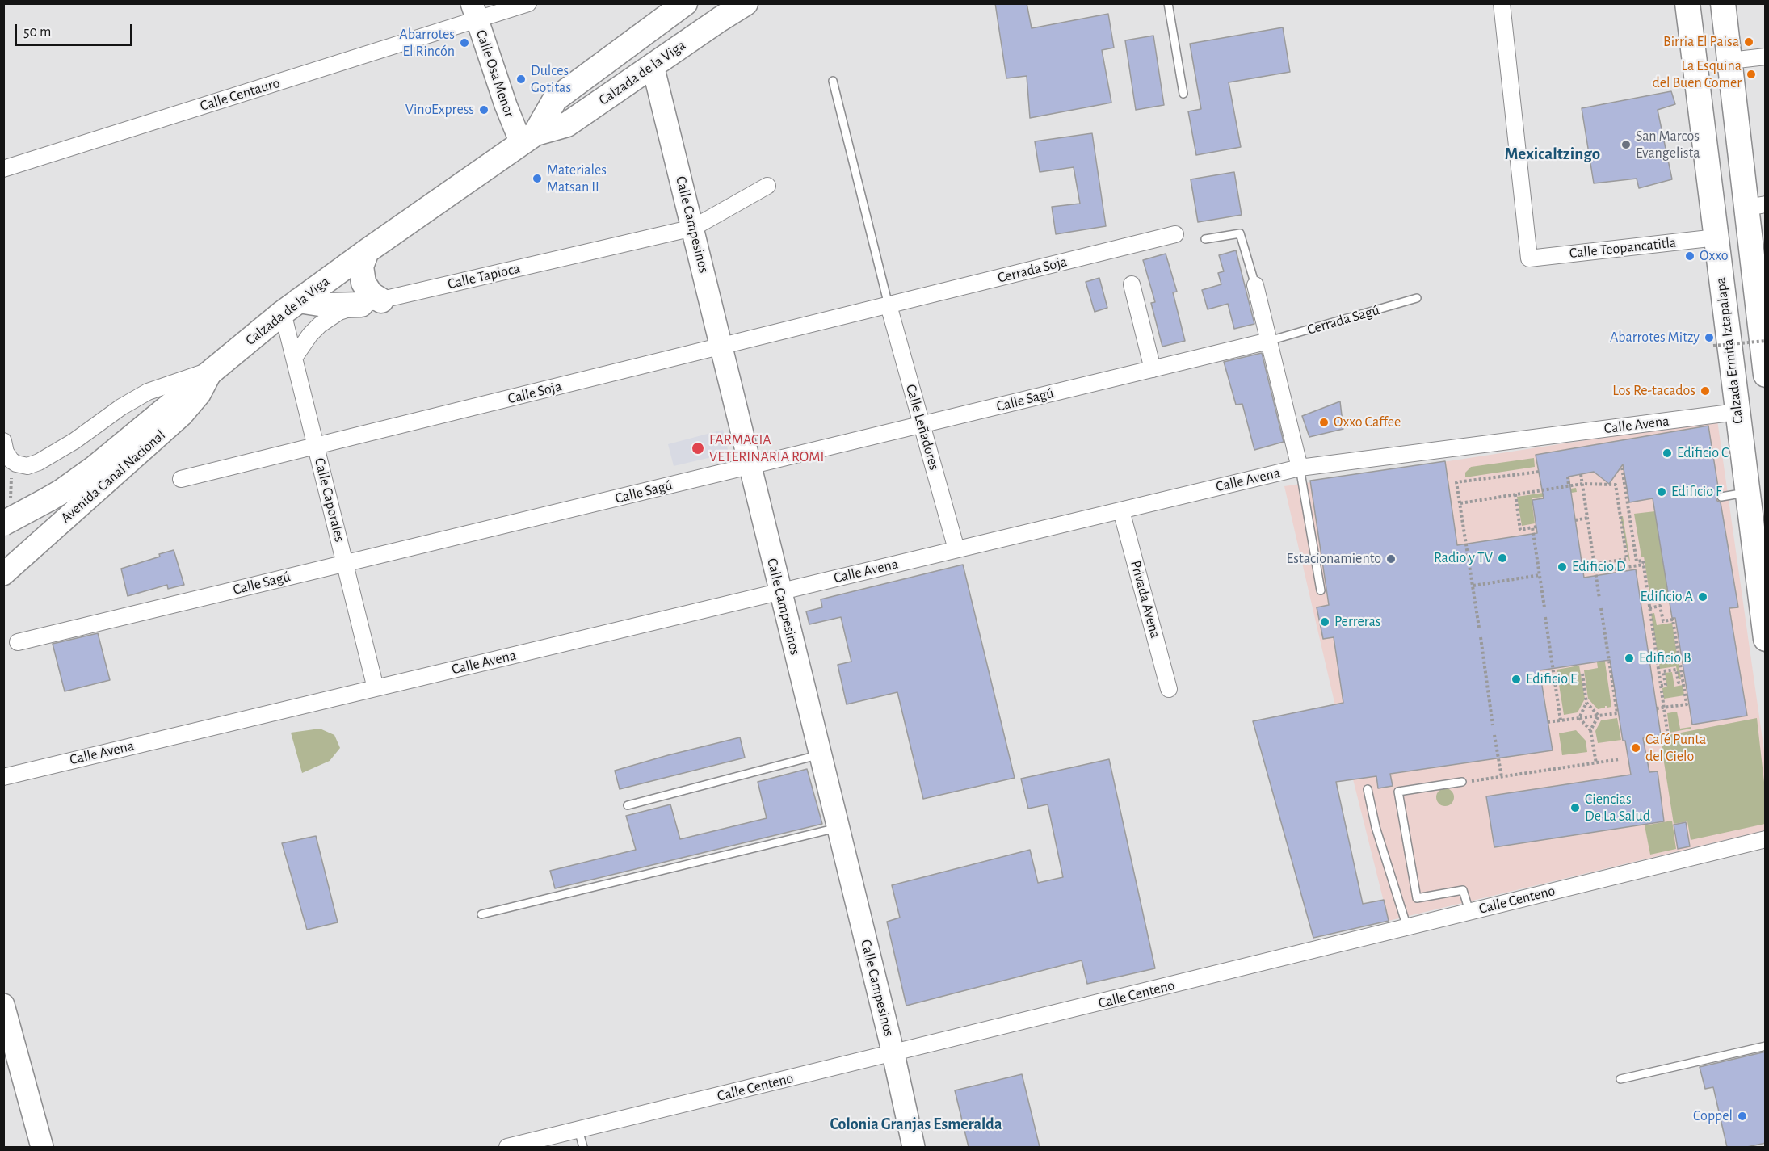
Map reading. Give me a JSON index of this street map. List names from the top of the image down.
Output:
{
  "streets": {
    "main road": ["Calzada de la Viga", "Calzada Ermita Iztapalapa"],
    "street": [
      "Calle Osa Menor",
      "Calle Centauro",
      "Calle Campesinos",
      "Calle Teopancatitla",
      "Cerrada Soja",
      "Calle Tapioca",
      "Calle Soja",
      "Calle Sagú",
      "Calle Avena",
      "Calle Leñadores",
      "Avenida Canal Nacional",
      "Calle Caporales",
      "Privada Avena",
      "Calle Centeno"
    ],
    "lane": ["Cerrada Sagú"]
  },
  "crossings": [
    ["Calzada de la Viga", "Calle Osa Menor"],
    ["Calzada de la Viga", "Calle Campesinos"],
    ["Calzada de la Viga", "Avenida Canal Nacional"],
    ["Calzada de la Viga", "Calle Caporales"],
    ["Calle Osa Menor", "Calle Centauro"],
    ["Calle Campesinos", "Calle Tapioca"],
    ["Calle Campesinos", "Calle Soja"],
    ["Calle Campesinos", "Calle Sagú"],
    ["Calle Campesinos", "Calle Avena"],
    ["Calle Campesinos", "Calle Centeno"],
    ["Calle Teopancatitla", "Calzada Ermita Iztapalapa"],
    ["Cerrada Soja", "Calle Soja"],
    ["Cerrada Soja", "Calle Leñadores"],
    ["Calle Tapioca", "Calle Caporales"],
    ["Cerrada Sagú", "Calle Sagú"],
    ["Calzada Ermita Iztapalapa", "Calle Avena"],
    ["Calle Soja", "Calle Leñadores"],
    ["Calle Soja", "Calle Caporales"],
    ["Calle Sagú", "Calle Leñadores"],
    ["Calle Sagú", "Calle Caporales"],
    ["Calle Avena", "Calle Leñadores"],
    ["Calle Avena", "Calle Caporales"],
    ["Calle Avena", "Privada Avena"]
  ],
  "districts": ["Mexicaltzingo", "Colonia Granjas Esmeralda"],
  "places": [
    "Birria El Paisa",
    "Abarrotes El Rincón",
    "La Esquina del Buen Comer",
    "Dulces Gotitas",
    "VinoExpress",
    "San Marcos Evangelista",
    "Materiales Matsan II",
    "Oxxo",
    "Abarrotes Mitzy",
    "Los Re-tacados",
    "Oxxo Caffee",
    "FARMACIA VETERINARIA ROMI",
    "Edificio C",
    "Edificio F",
    "Radio y TV",
    "Estacionamiento",
    "Edificio D",
    "Edificio A",
    "Perreras",
    "Edificio B",
    "Edificio E",
    "Café Punta del Cielo",
    "Ciencias De La Salud",
    "Coppel"
  ],
  "scale_bar": "50 m"
}
